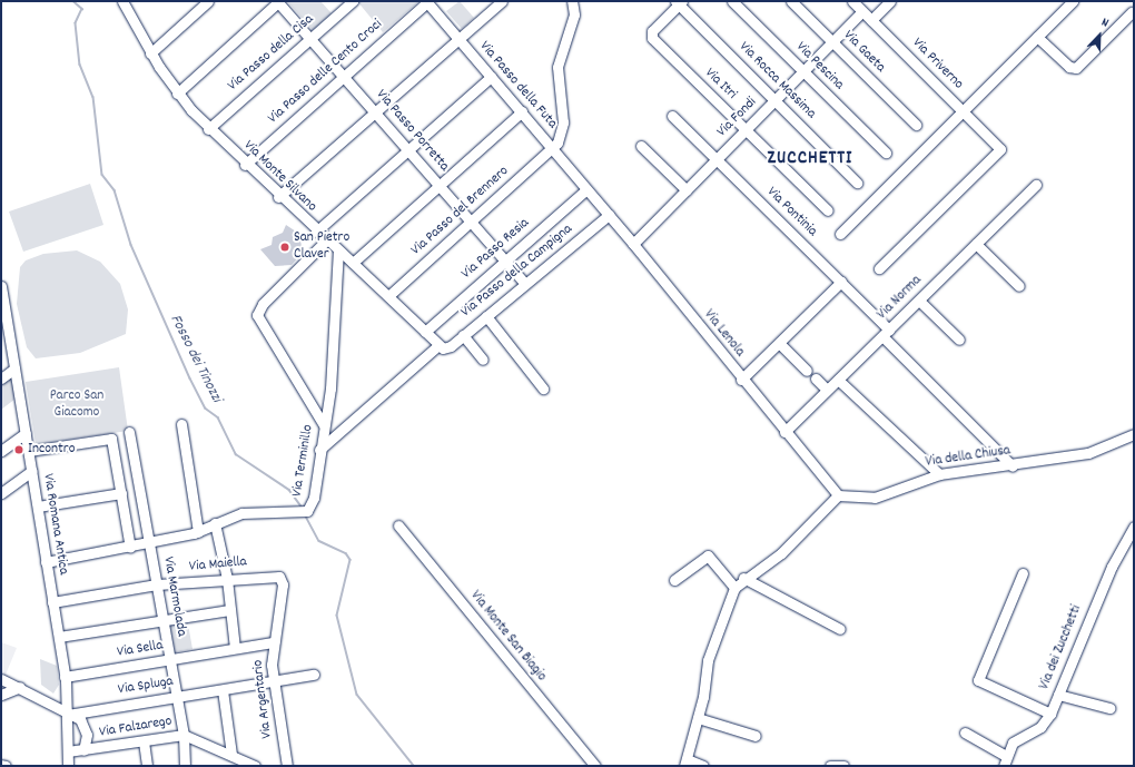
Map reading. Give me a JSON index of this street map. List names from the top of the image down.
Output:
{
  "streets": {
    "street": [
      "Via Gaeta",
      "Via Passo della Cisa",
      "Via Priverno",
      "Via Pescina",
      "Via Passo delle Cento Croci",
      "Via Rocca Massima",
      "Via Itri",
      "Via Passo della Futa",
      "Via Fondi",
      "Via Passo Porretta",
      "Via Monte Silvano",
      "Via Passo del Brennero",
      "Via Pontinia",
      "Via Passo Resia",
      "Via Passo della Campigna",
      "Via Norma",
      "Via Lenola",
      "Via della Chiusa",
      "Via Terminillo",
      "Via Romana Antica",
      "Via Maiella",
      "Via Marmolada",
      "Via Monte San Biagio",
      "Via dei Zucchetti",
      "Via Sella",
      "Via Spluga",
      "Via Argentario",
      "Via Falzarego"
    ]
  },
  "crossings": [
    ["Via Gaeta", "Via Fondi"],
    ["Via Passo della Cisa", "Via Passo Porretta"],
    ["Via Passo della Cisa", "Via Monte Silvano"],
    ["Via Priverno", "Via Fondi"],
    ["Via Pescina", "Via Fondi"],
    ["Via Passo delle Cento Croci", "Via Passo della Futa"],
    ["Via Passo delle Cento Croci", "Via Passo Porretta"],
    ["Via Passo delle Cento Croci", "Via Monte Silvano"],
    ["Via Rocca Massima", "Via Itri"],
    ["Via Rocca Massima", "Via Fondi"],
    ["Via Itri", "Via Fondi"],
    ["Via Passo della Futa", "Via Passo del Brennero"],
    ["Via Passo della Futa", "Via Passo Resia"],
    ["Via Passo della Futa", "Via Lenola"],
    ["Via Fondi", "Via Pontinia"],
    ["Via Fondi", "Via Lenola"],
    ["Via Passo Porretta", "Via Passo del Brennero"],
    ["Via Passo Porretta", "Via Passo Resia"],
    ["Via Monte Silvano", "Via Passo del Brennero"],
    ["Via Monte Silvano", "Via Passo Resia"],
    ["Via Monte Silvano", "Via Passo della Campigna"],
    ["Via Monte Silvano", "Via Terminillo"],
    ["Via Pontinia", "Via Norma"],
    ["Via Pontinia", "Via della Chiusa"],
    ["Via Passo Resia", "Via Lenola"],
    ["Via Passo della Campigna", "Via Lenola"],
    ["Via Passo della Campigna", "Via Terminillo"],
    ["Via Norma", "Via Lenola"],
    ["Via Lenola", "Via della Chiusa"],
    ["Via Terminillo", "Via Romana Antica"],
    ["Via Terminillo", "Via Marmolada"],
    ["Via Romana Antica", "Via Maiella"],
    ["Via Romana Antica", "Via Sella"],
    ["Via Romana Antica", "Via Spluga"],
    ["Via Romana Antica", "Via Falzarego"],
    ["Via Maiella", "Via Marmolada"],
    ["Via Maiella", "Via Argentario"],
    ["Via Marmolada", "Via Sella"],
    ["Via Marmolada", "Via Spluga"],
    ["Via Marmolada", "Via Falzarego"],
    ["Via Sella", "Via Argentario"],
    ["Via Spluga", "Via Argentario"]
  ],
  "districts": ["ZUCCHETTI"],
  "water": ["Fosso dei Tinozzi"],
  "parks": ["Parco San Giacomo"],
  "places": ["San Pietro Claver", "Incontro"],
  "north": "top right"
}
